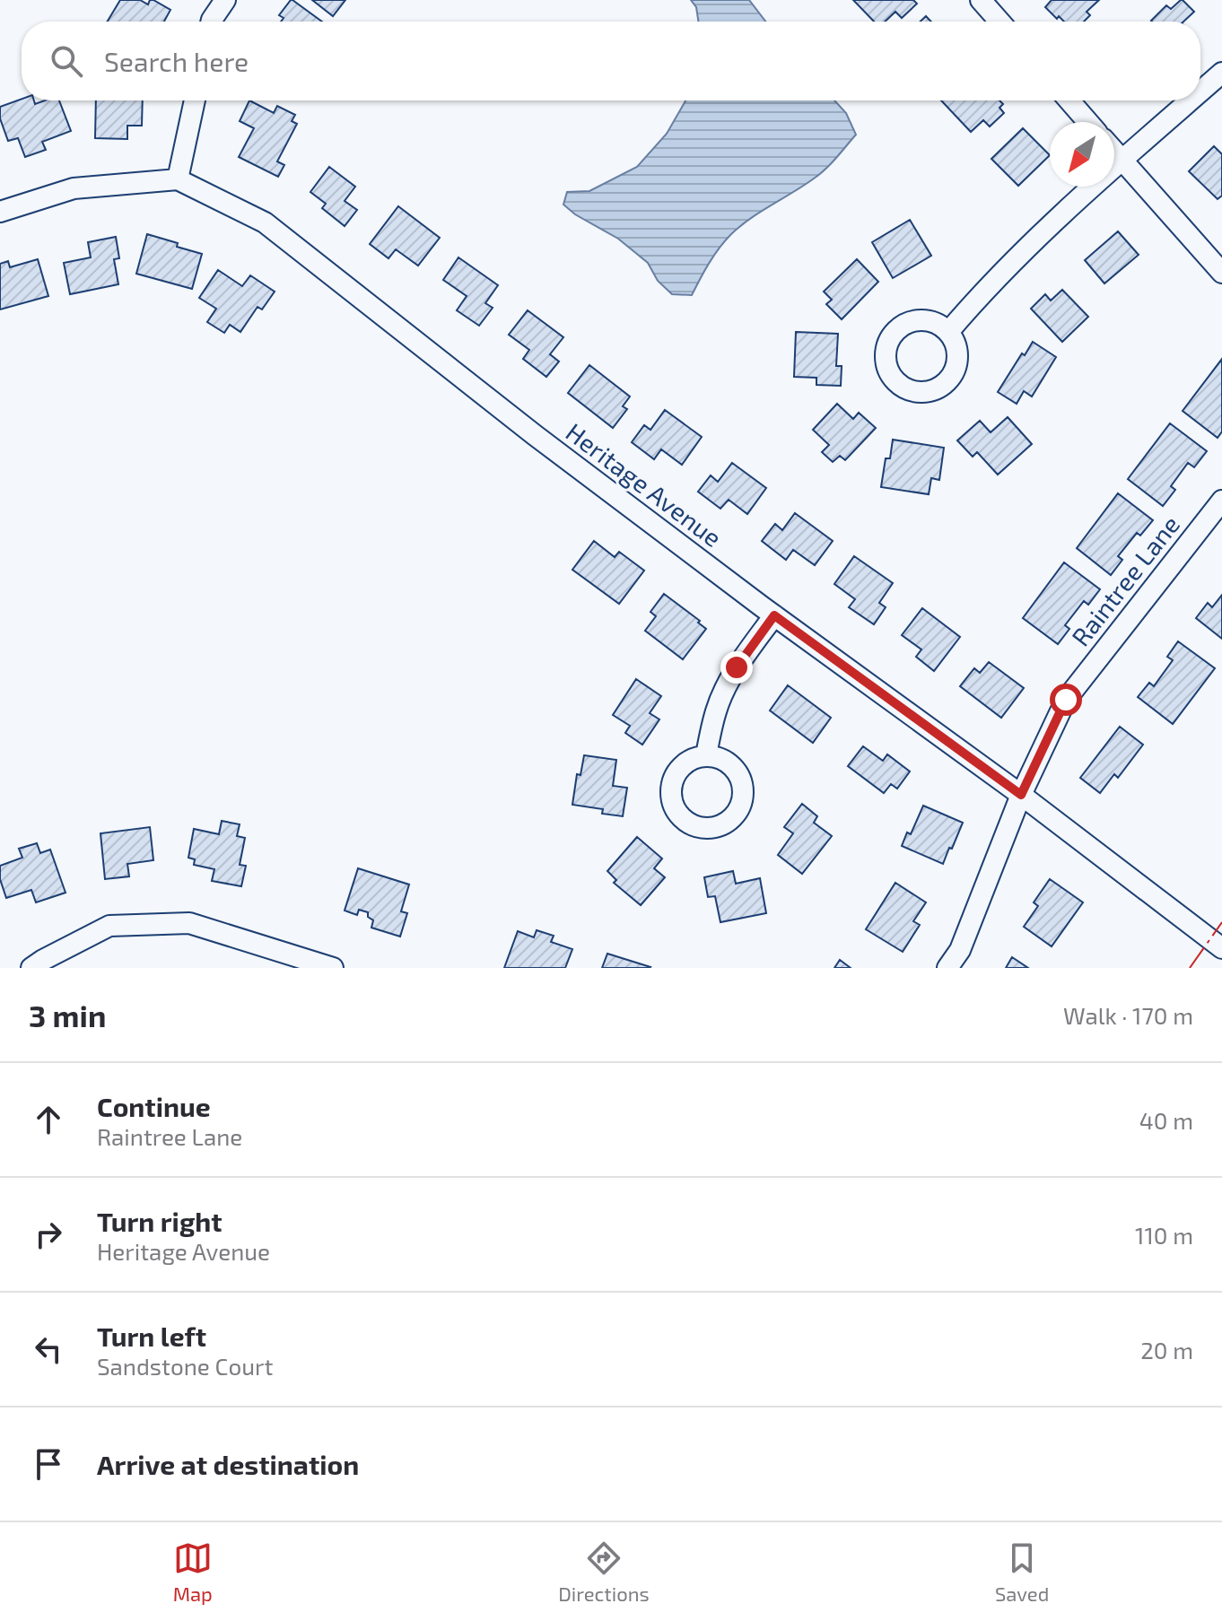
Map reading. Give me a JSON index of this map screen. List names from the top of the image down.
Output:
{
  "streets": {
    "street": ["Heritage Avenue", "Raintree Lane"]
  },
  "crossings": [
    ["Heritage Avenue", "Raintree Lane"]
  ],
  "north": "bottom left",
  "page": {
    "search": "Search here",
    "heading": ["3 min", "Walk · 170 m"],
    "list": [
      ["Continue", "Raintree Lane", "40 m"],
      ["Turn right", "Heritage Avenue", "110 m"],
      ["Turn left", "Sandstone Court", "20 m"],
      "Arrive at destination"
    ],
    "nav": ["Map", "Directions", "Saved"]
  }
}
